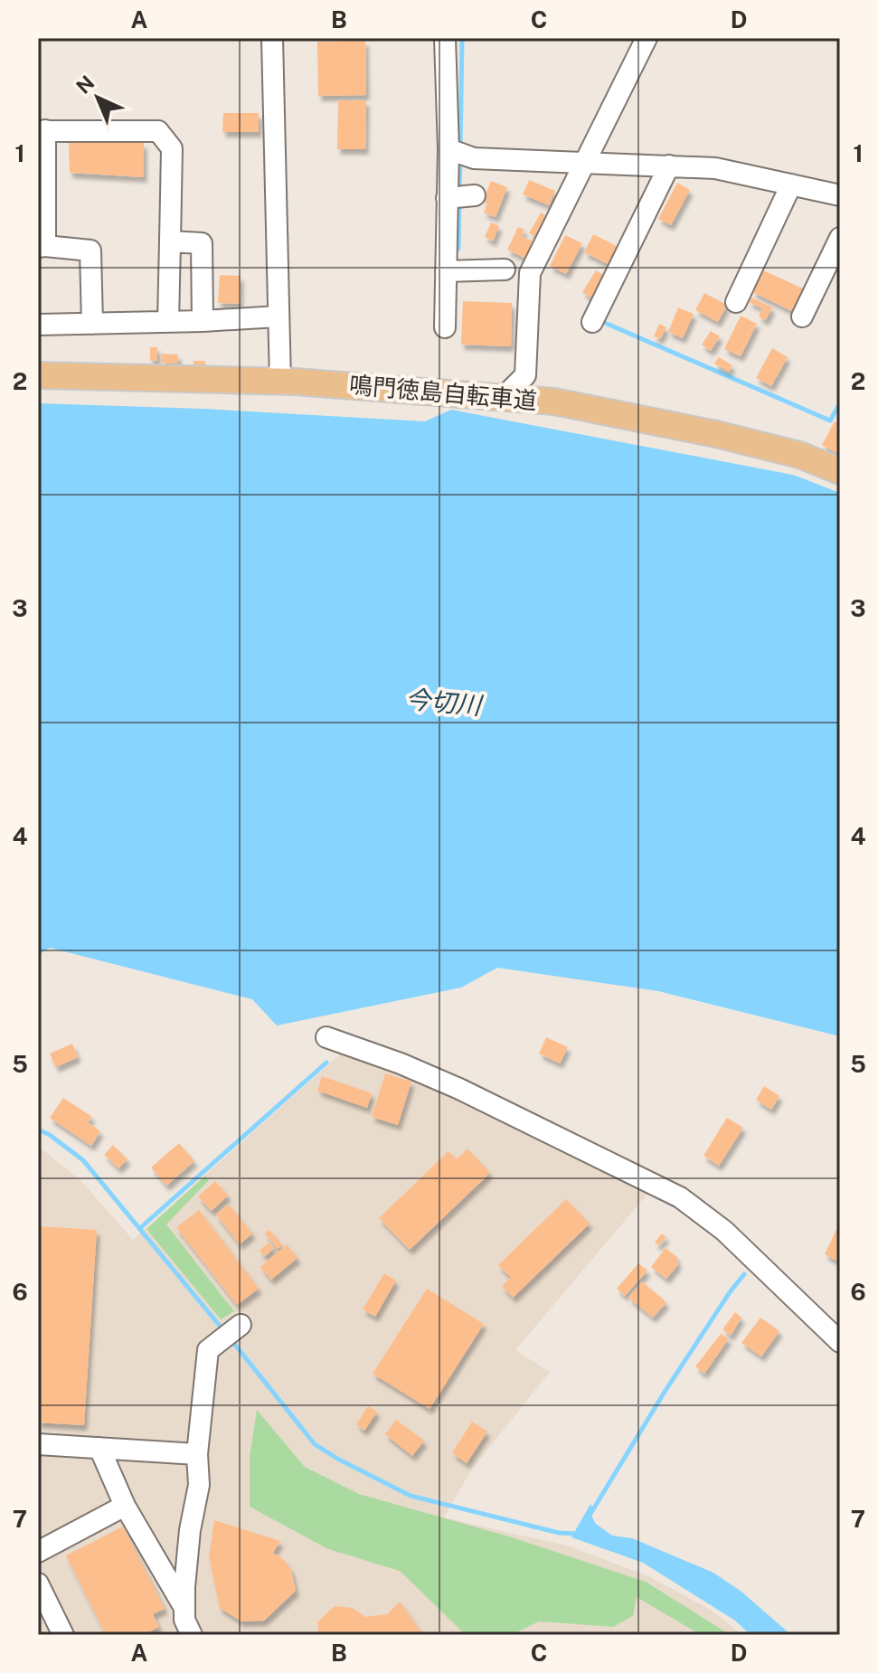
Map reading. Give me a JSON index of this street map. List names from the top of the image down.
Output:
{
  "streets": {
    "main road": ["鳴門徳島自転車道"]
  },
  "water": ["今切川"],
  "north": "top left",
  "grid": {
    "columns": [
      "A",
      "B",
      "C",
      "D"
    ],
    "rows": [
      "1",
      "2",
      "3",
      "4",
      "5",
      "6",
      "7"
    ]
  }
}
